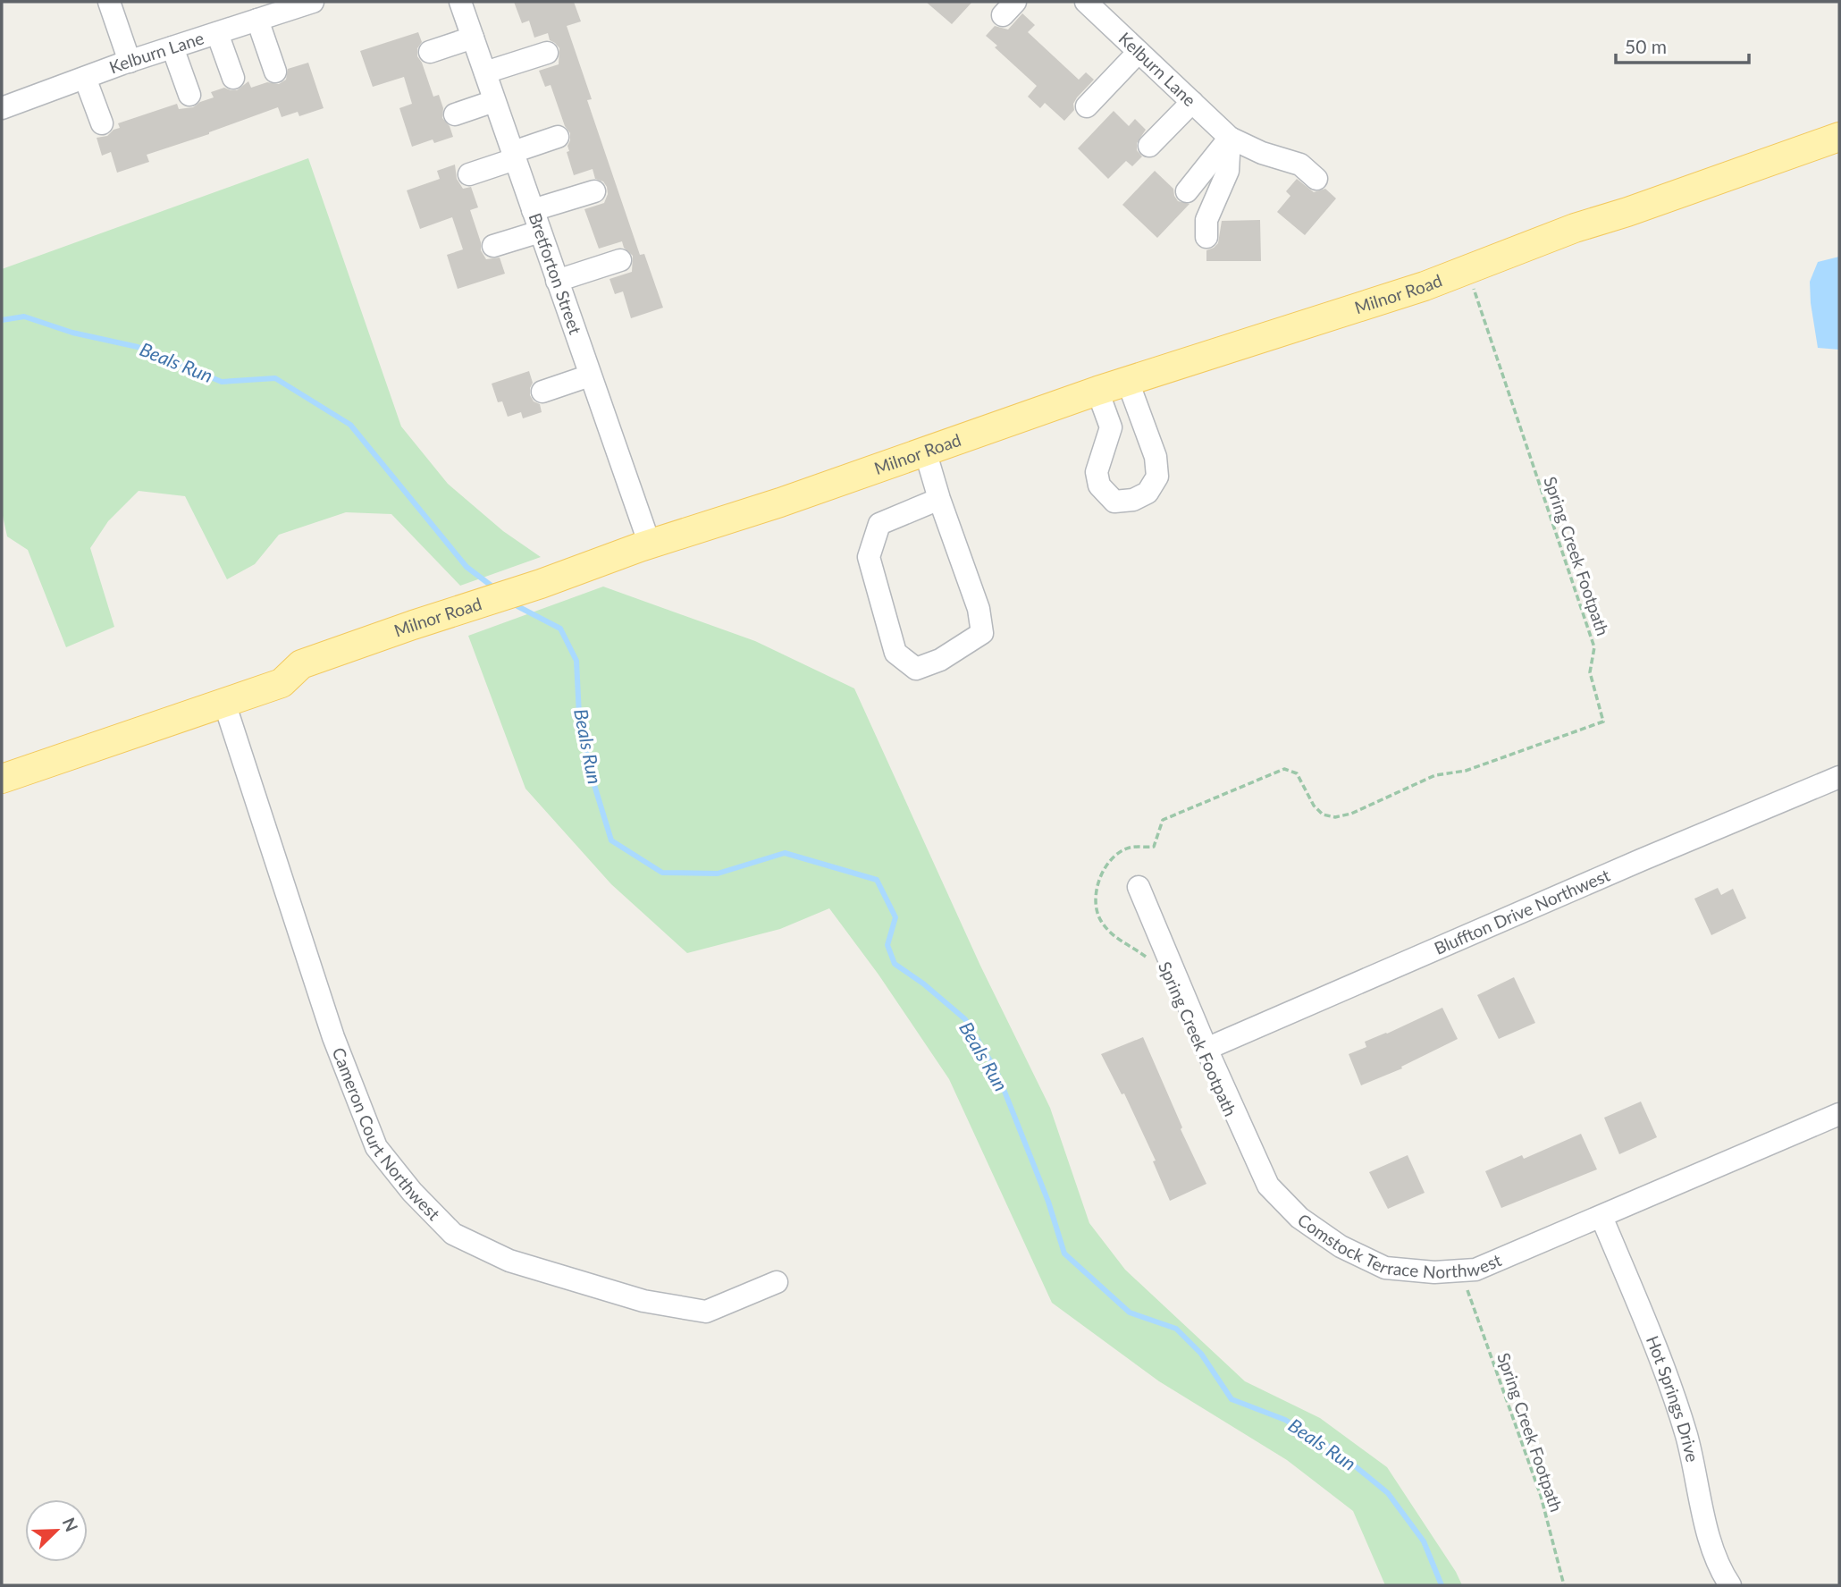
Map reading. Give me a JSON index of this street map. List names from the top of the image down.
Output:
{
  "streets": {
    "main road": ["Milnor Road"],
    "street": [
      "Kelburn Lane",
      "Bretforton Street",
      "Bluffton Drive Northwest",
      "Cameron Court Northwest",
      "Comstock Terrace Northwest",
      "Hot Springs Drive"
    ],
    "path": ["Spring Creek Footpath"]
  },
  "crossings": [
    ["Bretforton Street", "Milnor Road"],
    ["Milnor Road", "Cameron Court Northwest"],
    ["Bluffton Drive Northwest", "Comstock Terrace Northwest"],
    ["Comstock Terrace Northwest", "Hot Springs Drive"]
  ],
  "water": ["Beals Run"],
  "scale_bar": "50 m",
  "north": "top right"
}
